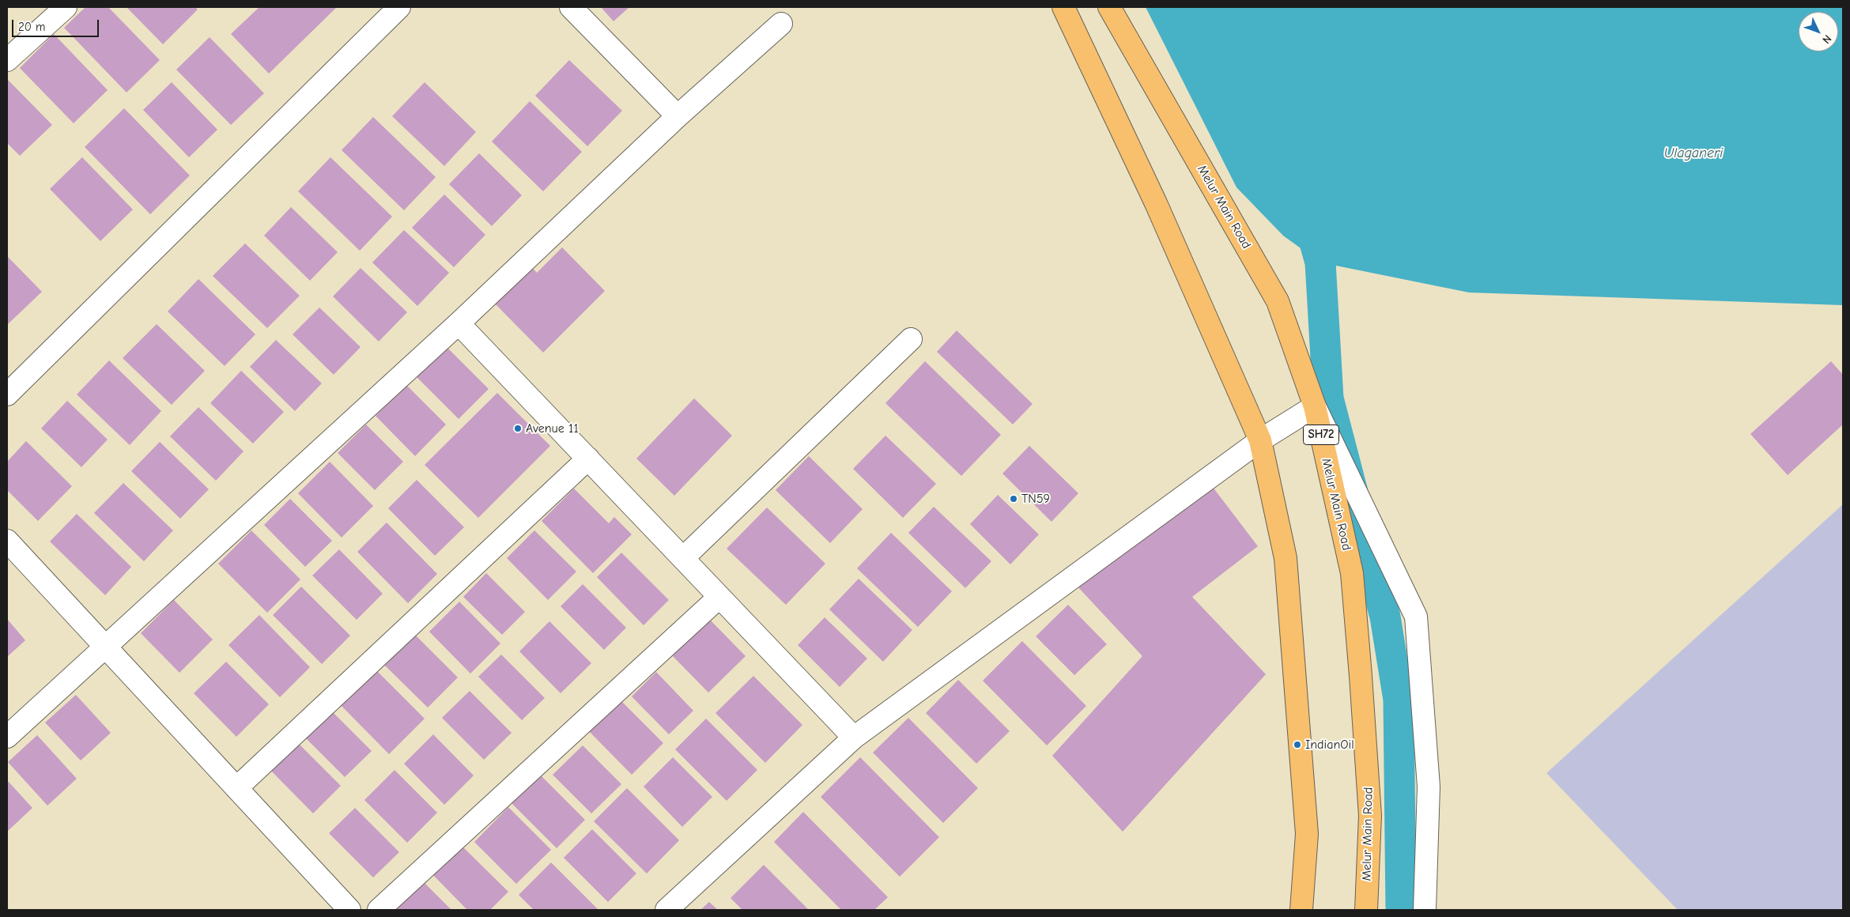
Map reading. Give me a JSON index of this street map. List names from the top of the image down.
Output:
{
  "streets": {
    "main road": ["Melur Main Road", "SH72"]
  },
  "water": ["Ulaganeri"],
  "places": ["Avenue 11", "TN59", "IndianOil"],
  "scale_bar": "20 m",
  "north": "bottom right"
}
